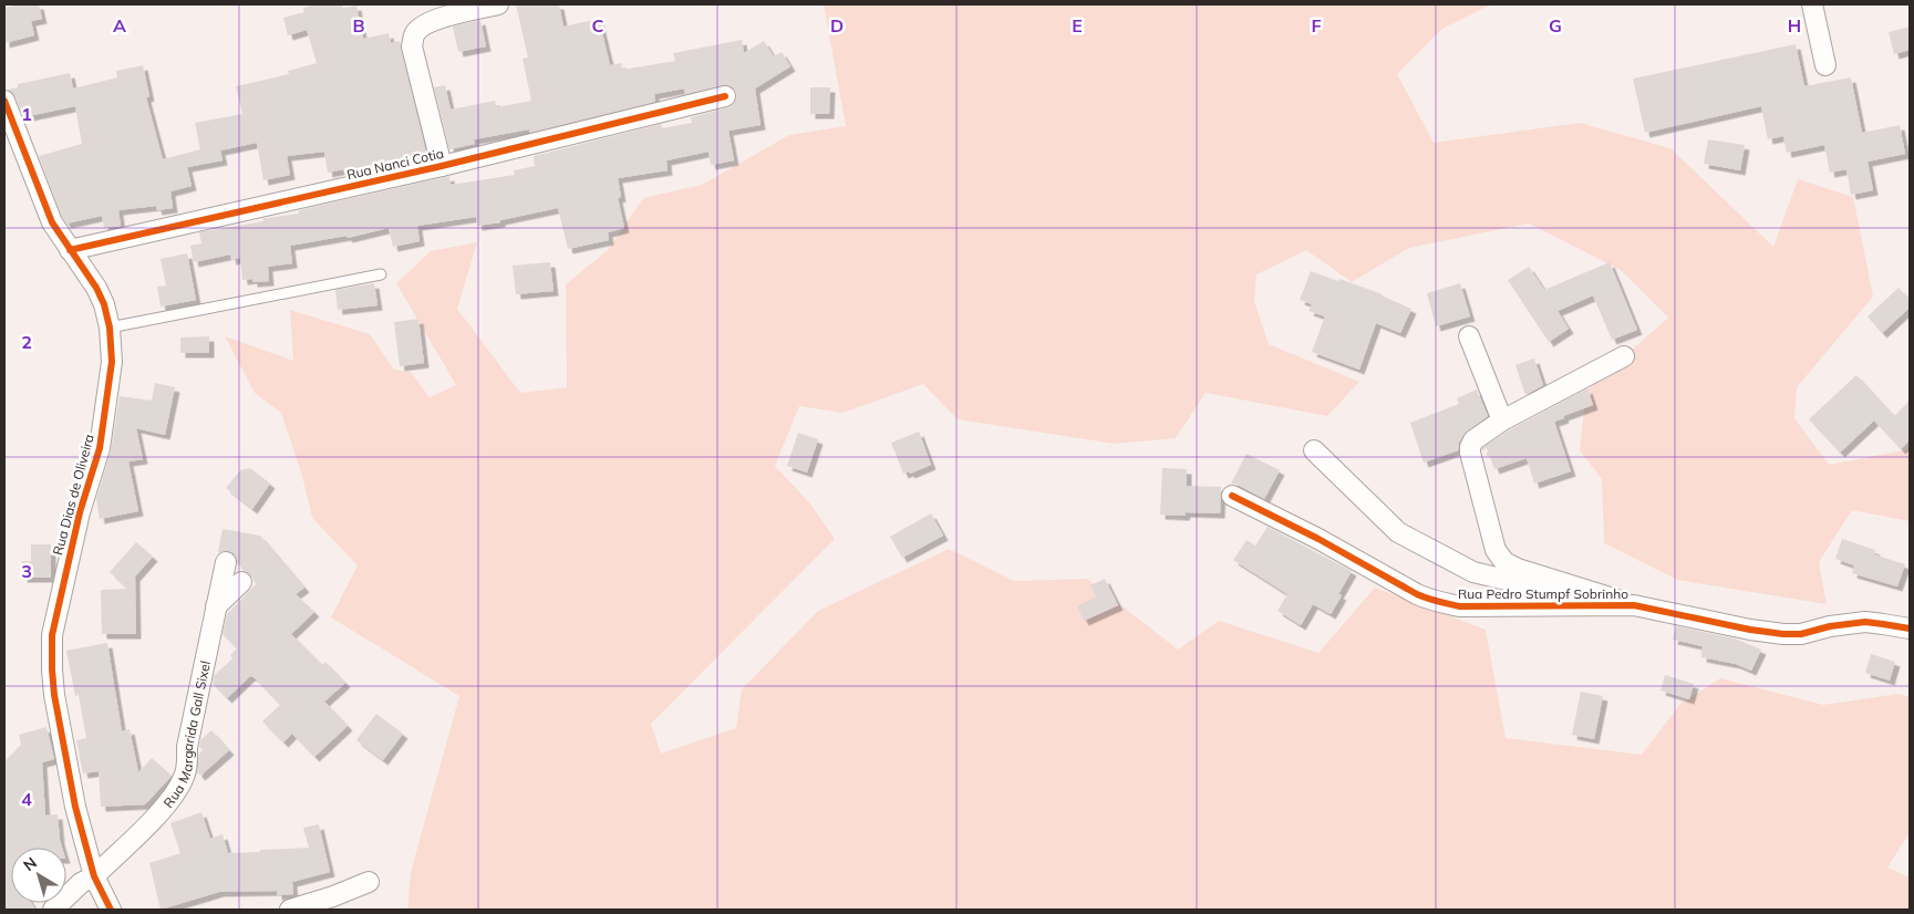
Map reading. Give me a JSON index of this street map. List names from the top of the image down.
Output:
{
  "streets": {
    "street": [
      "Rua Nanci Cotia",
      "Rua Dias de Oliveira",
      "Rua Pedro Stumpf Sobrinho",
      "Rua Margarida Gall Sixel"
    ]
  },
  "crossings": [
    ["Rua Nanci Cotia", "Rua Dias de Oliveira"],
    ["Rua Dias de Oliveira", "Rua Margarida Gall Sixel"]
  ],
  "north": "top left",
  "grid": {
    "columns": [
      "A",
      "B",
      "C",
      "D",
      "E",
      "F",
      "G",
      "H"
    ],
    "rows": [
      "1",
      "2",
      "3",
      "4"
    ]
  }
}
